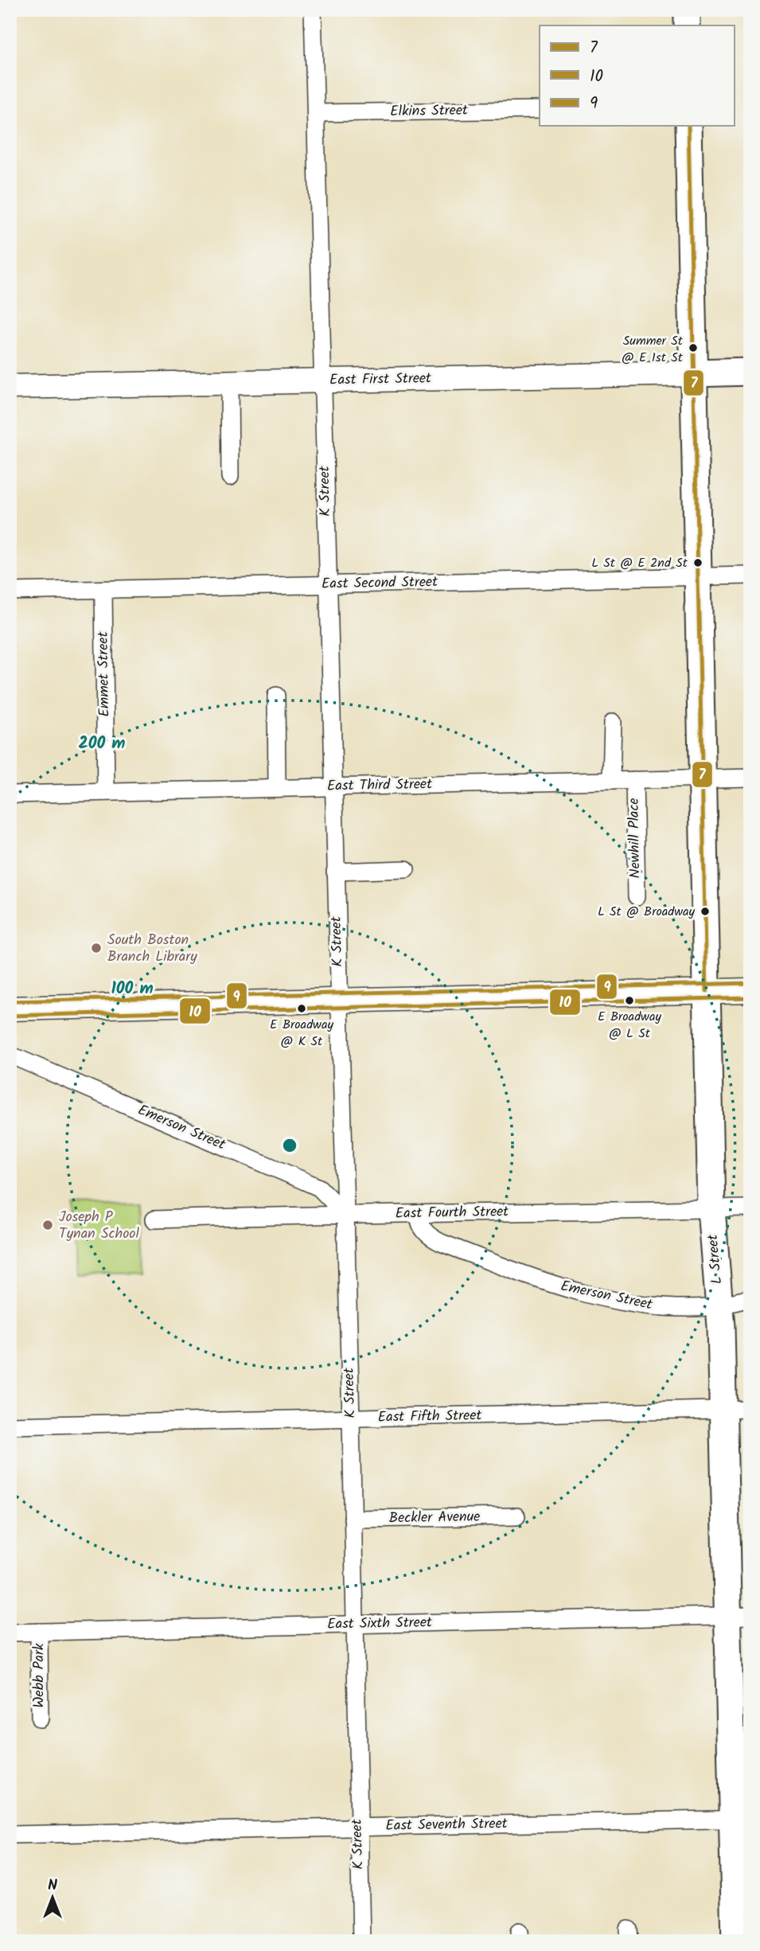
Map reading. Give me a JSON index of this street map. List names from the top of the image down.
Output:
{
  "streets": {
    "main road": ["East First Street", "L Street"],
    "street": [
      "Elkins Street",
      "K Street",
      "East Second Street",
      "Emmet Street",
      "East Third Street",
      "Newhill Place",
      "Emerson Street",
      "East Fourth Street",
      "East Fifth Street",
      "Beckler Avenue",
      "East Sixth Street",
      "Webb Park",
      "East Seventh Street"
    ]
  },
  "crossings": [
    ["Elkins Street", "K Street"],
    ["East First Street", "K Street"],
    ["East First Street", "L Street"],
    ["K Street", "East Second Street"],
    ["K Street", "East Third Street"],
    ["K Street", "Emerson Street"],
    ["K Street", "East Fourth Street"],
    ["K Street", "East Fifth Street"],
    ["K Street", "Beckler Avenue"],
    ["K Street", "East Sixth Street"],
    ["K Street", "East Seventh Street"],
    ["East Second Street", "Emmet Street"],
    ["East Second Street", "L Street"],
    ["Emmet Street", "East Third Street"],
    ["East Third Street", "Newhill Place"],
    ["East Third Street", "L Street"],
    ["Emerson Street", "East Fourth Street"],
    ["Emerson Street", "L Street"],
    ["East Fourth Street", "L Street"],
    ["L Street", "East Fifth Street"],
    ["L Street", "East Sixth Street"],
    ["L Street", "East Seventh Street"],
    ["East Sixth Street", "Webb Park"]
  ],
  "places": [
    "Summer St @ E 1st St",
    "L St @ E 2nd St",
    "L St @ Broadway",
    "South Boston Branch Library",
    "E Broadway @ L St",
    "E Broadway @ K St",
    "Joseph P Tynan School"
  ],
  "lines": ["transit line 7", "transit line 9", "transit line 10"],
  "legend": ["7", "10", "9"],
  "north": "top",
  "rings": ["200 m", "100 m"]
}
